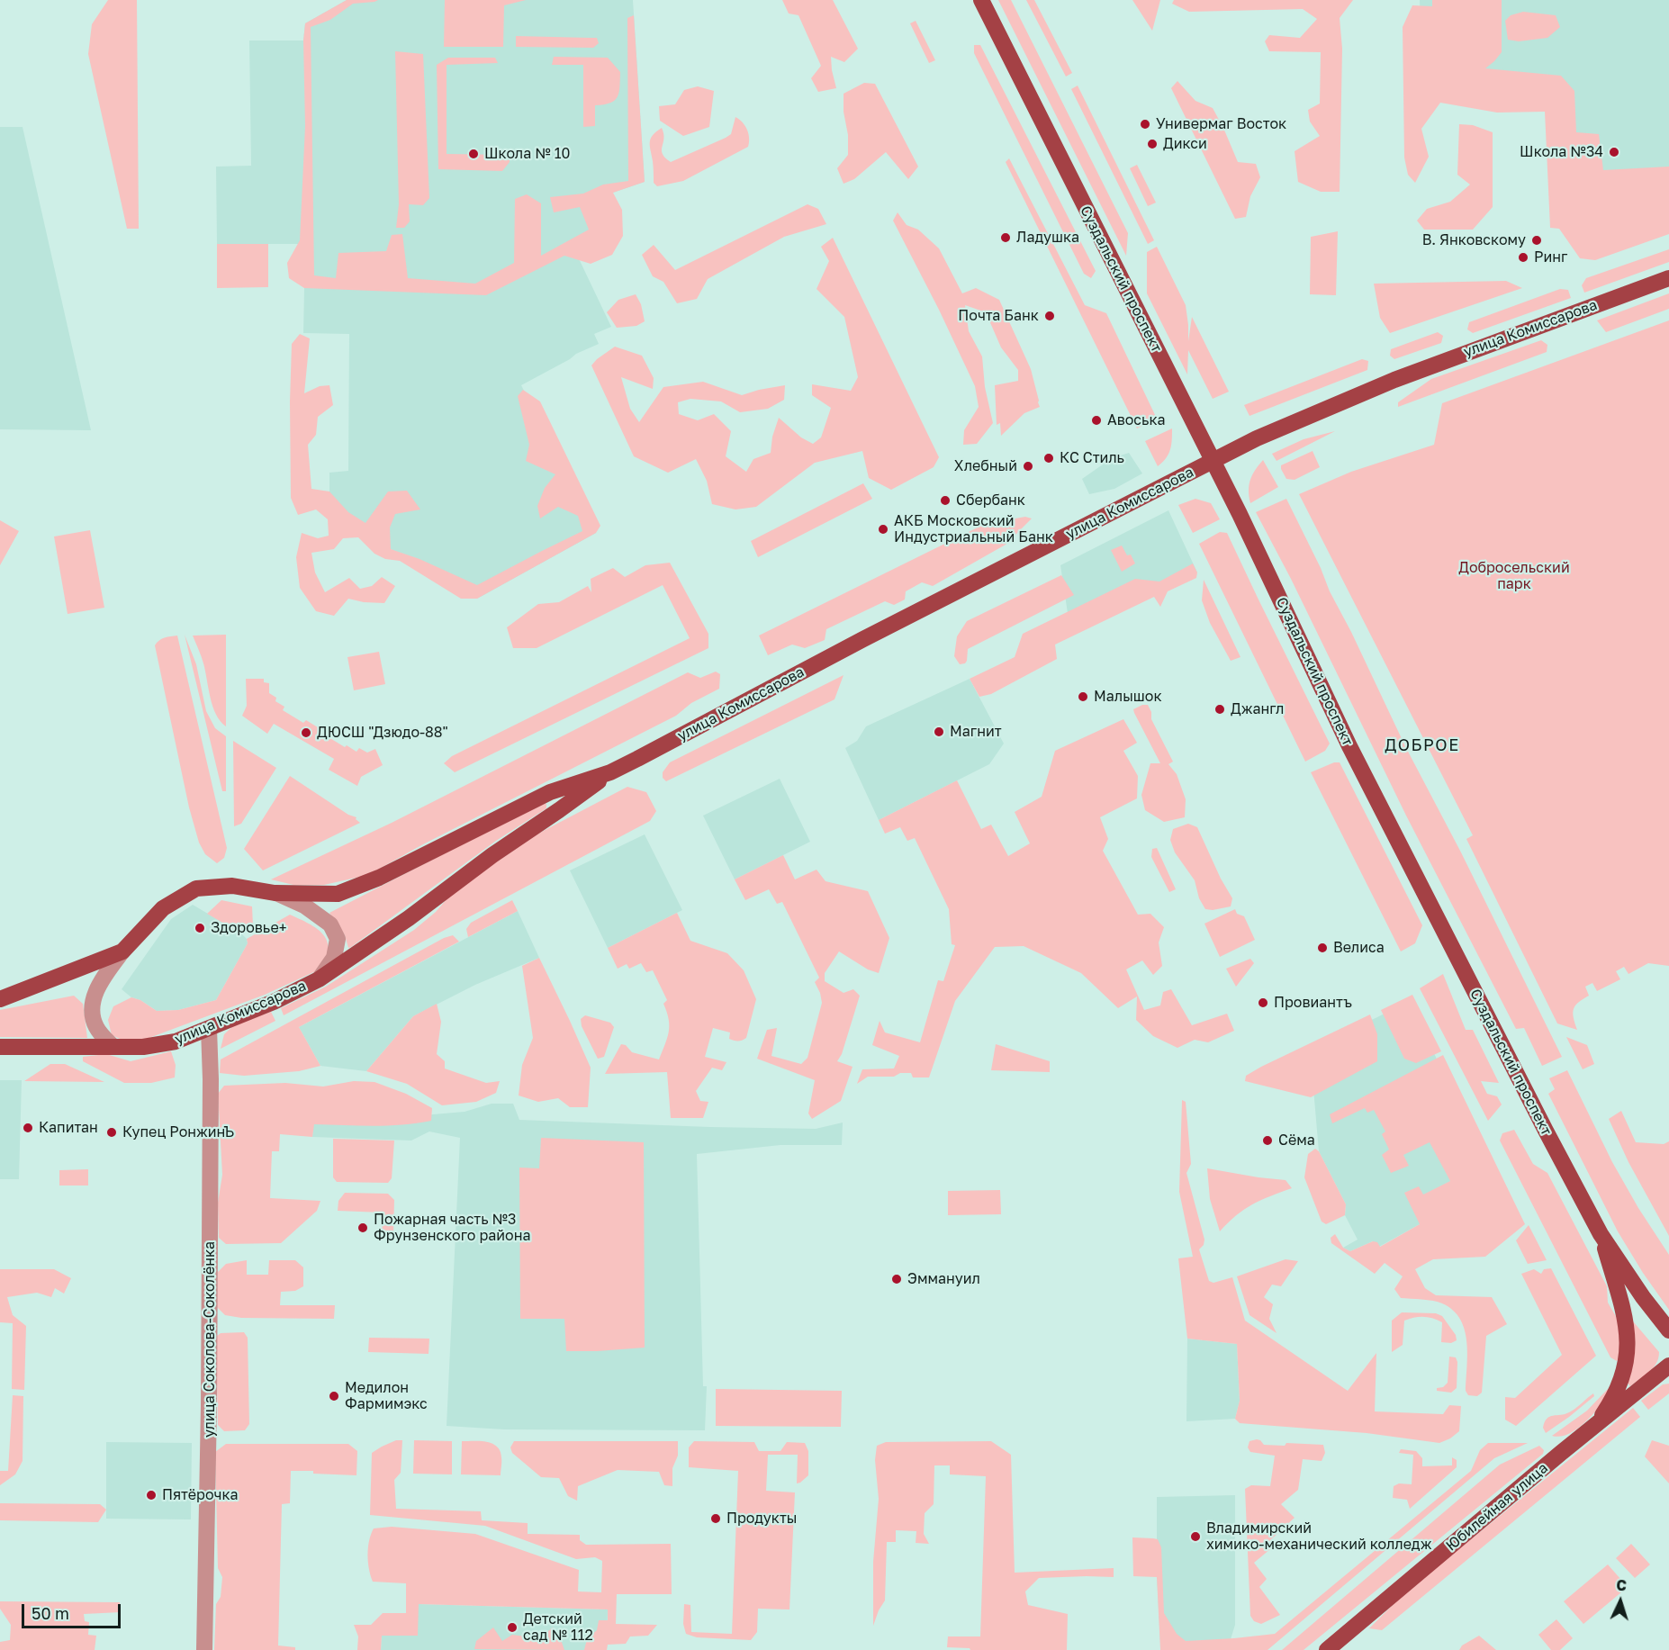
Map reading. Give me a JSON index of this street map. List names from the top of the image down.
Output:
{
  "streets": {
    "main road": ["Суздальский проспект", "улица Комиссарова", "Юбилейная улица"],
    "street": ["улица Соколова-Соколёнка"]
  },
  "crossings": [
    ["Суздальский проспект", "улица Комиссарова"],
    ["улица Комиссарова", "улица Соколова-Соколёнка"]
  ],
  "districts": ["ДОБРОЕ"],
  "parks": ["Добросельский парк"],
  "places": [
    "Универмаг Восток",
    "Дикси",
    "Школа №34",
    "Школа № 10",
    "Ладушка",
    "В. Янковскому",
    "Ринг",
    "Почта Банк",
    "Авоська",
    "КС Стиль",
    "Хлебный",
    "Сбербанк",
    "АКБ Московский Индустриальный Банк",
    "Малышок",
    "Джангл",
    "Магнит",
    "ДЮСШ \"Дзюдо-88\"",
    "Здоровье+",
    "Велиса",
    "Провиантъ",
    "Капитан",
    "Купец РонжинЪ",
    "Сёма",
    "Пожарная часть №3 Фрунзенского района",
    "Эммануил",
    "Медилон Фармимэкс",
    "Пятёрочка",
    "Продукты",
    "Владимирский химико-механический колледж",
    "Детский сад № 112"
  ],
  "scale_bar": "50 m",
  "north": "top"
}
